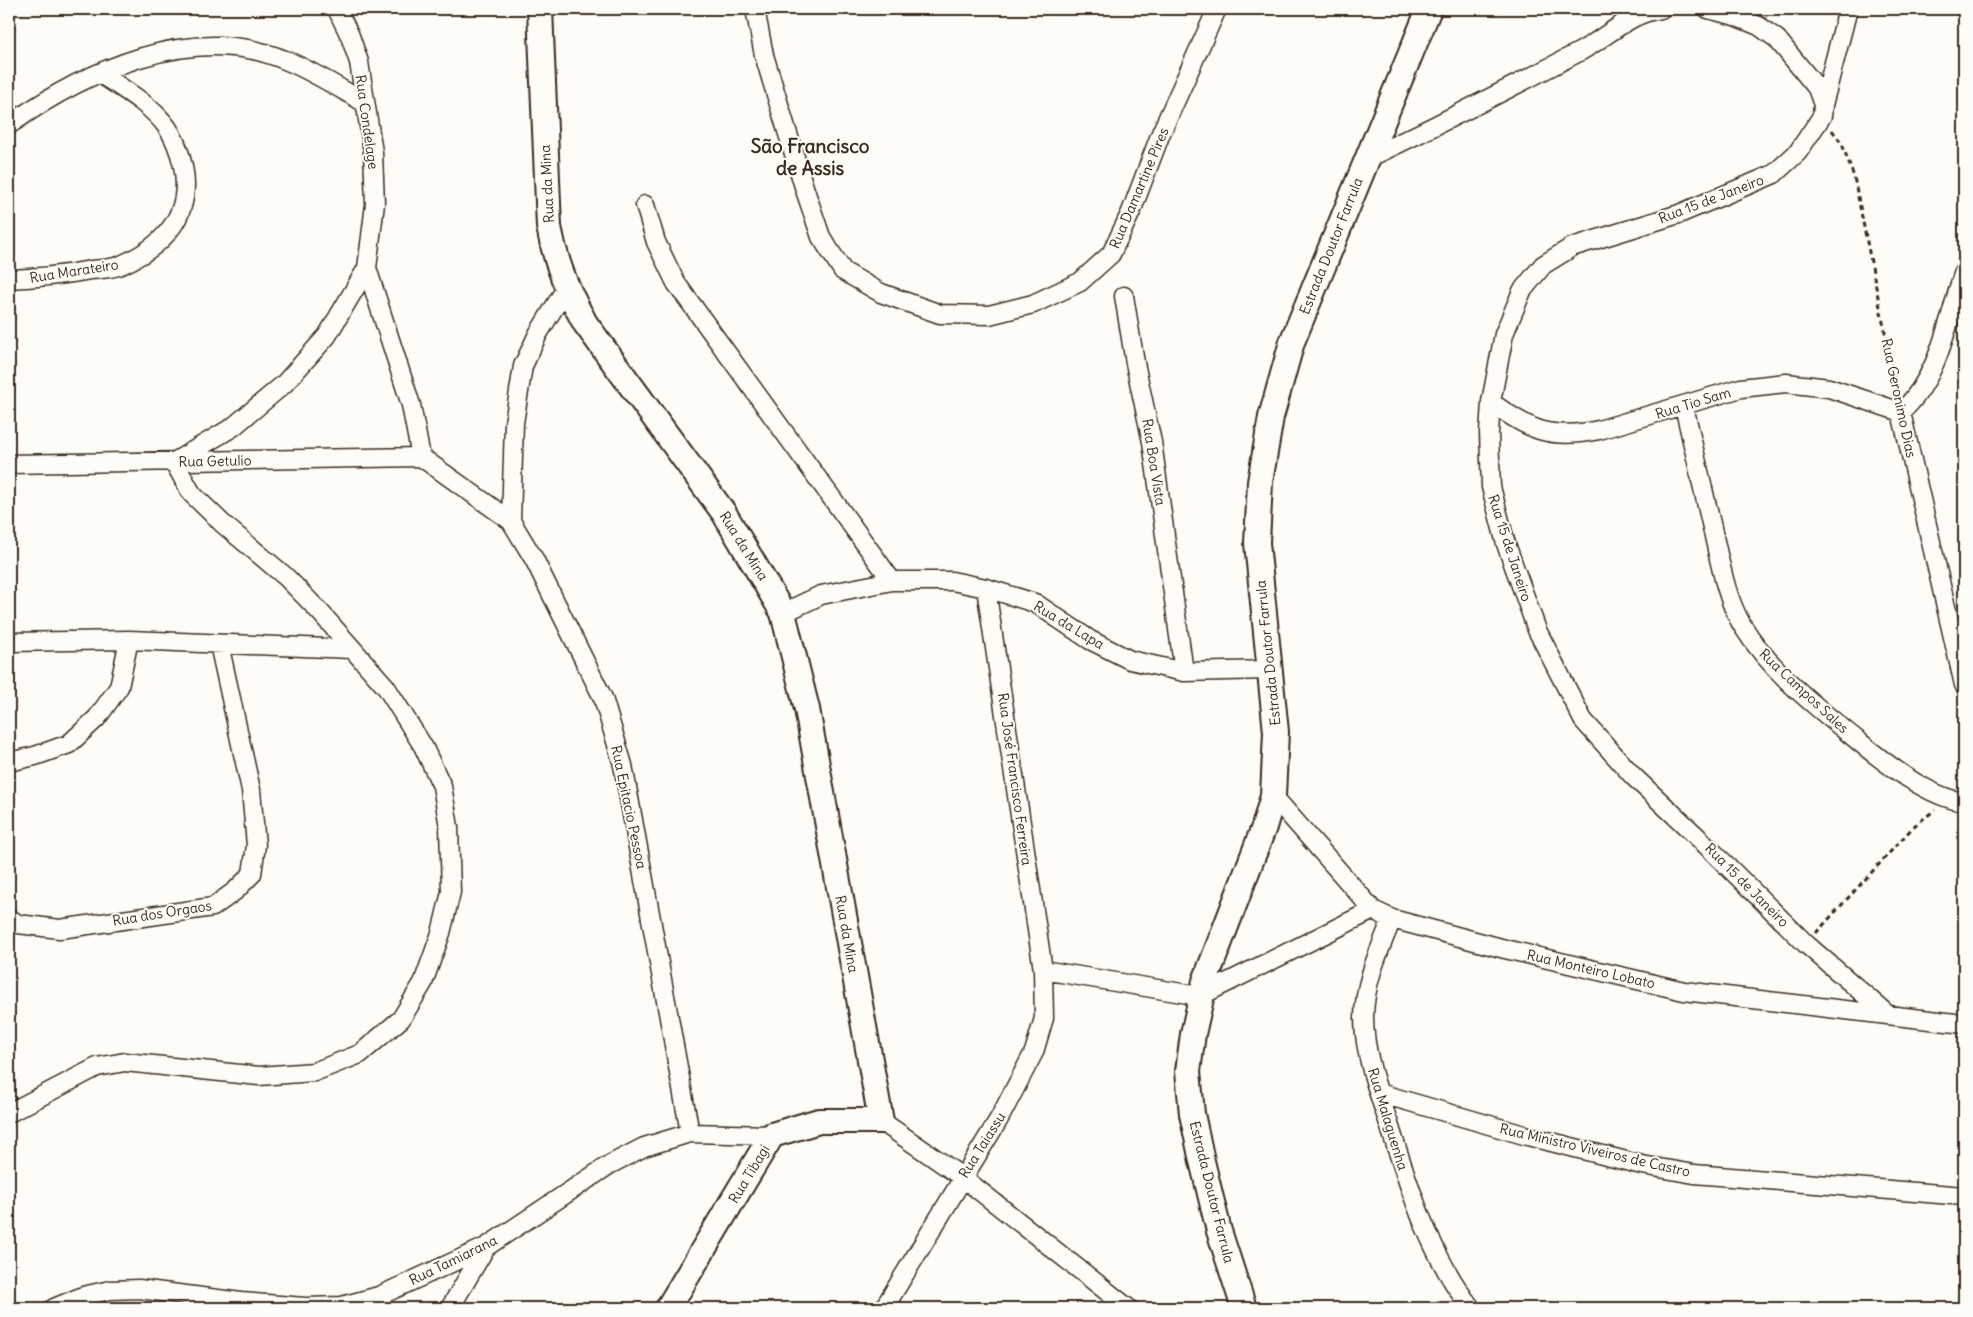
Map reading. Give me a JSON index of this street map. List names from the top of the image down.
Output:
{
  "streets": {
    "street": [
      "Rua Condelage",
      "Rua da Mina",
      "Rua Damartine Pires",
      "Rua 15 de Janeiro",
      "Estrada Doutor Farrula",
      "Rua Marateiro",
      "Rua Geronimo Dias",
      "Rua Tio Sam",
      "Rua Getulio",
      "Rua Boa Vista",
      "Rua da Lapa",
      "Rua Campos Sales",
      "Rua José Francisco Ferreira",
      "Rua Epitacio Pessoa",
      "Rua dos Orgaos",
      "Rua Monteiro Lobato",
      "Rua Malaguenha",
      "Rua Taiassu",
      "Rua Ministro Viveiros de Castro",
      "Rua Tibagi",
      "Rua Tamiarana"
    ]
  },
  "crossings": [
    ["Rua Condelage", "Rua Getulio"],
    ["Rua Condelage", "Rua Epitacio Pessoa"],
    ["Rua da Mina", "Rua da Lapa"],
    ["Rua da Mina", "Rua Tibagi"],
    ["Rua 15 de Janeiro", "Rua Geronimo Dias"],
    ["Rua 15 de Janeiro", "Rua Tio Sam"],
    ["Rua 15 de Janeiro", "Rua Monteiro Lobato"],
    ["Estrada Doutor Farrula", "Rua da Lapa"],
    ["Estrada Doutor Farrula", "Rua Monteiro Lobato"],
    ["Rua Geronimo Dias", "Rua Tio Sam"],
    ["Rua Tio Sam", "Rua Campos Sales"],
    ["Rua Getulio", "Rua Epitacio Pessoa"],
    ["Rua Boa Vista", "Rua da Lapa"],
    ["Rua da Lapa", "Rua José Francisco Ferreira"],
    ["Rua José Francisco Ferreira", "Rua Taiassu"],
    ["Rua Epitacio Pessoa", "Rua Tamiarana"],
    ["Rua Monteiro Lobato", "Rua Malaguenha"],
    ["Rua Malaguenha", "Rua Ministro Viveiros de Castro"],
    ["Rua Tibagi", "Rua Tamiarana"]
  ],
  "districts": ["São Francisco de Assis"]
}
